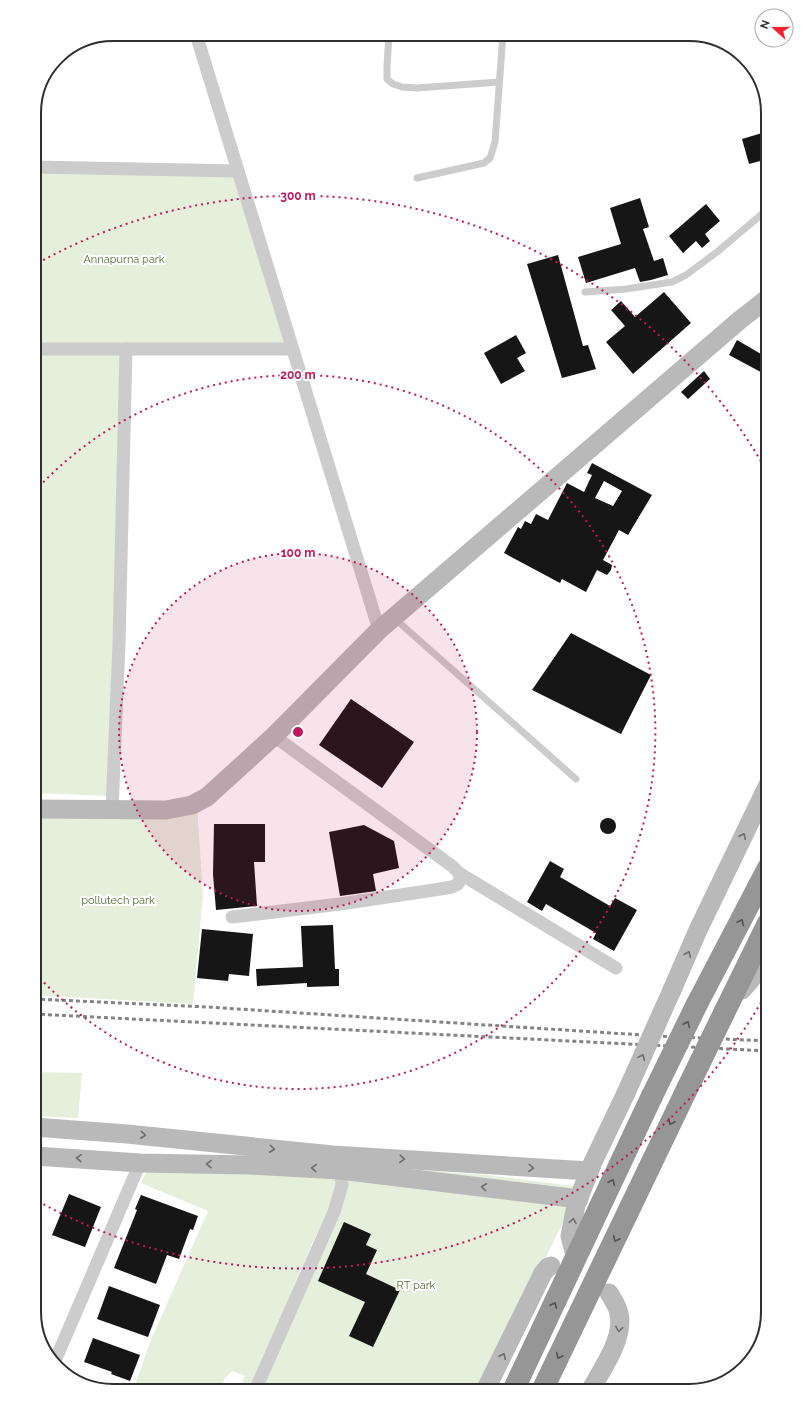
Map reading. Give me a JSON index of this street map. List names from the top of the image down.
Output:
{
  "parks": ["Annapurna park", "pollutech park", "RT park"],
  "north": "left",
  "rings": ["300 m", "200 m", "100 m"]
}
